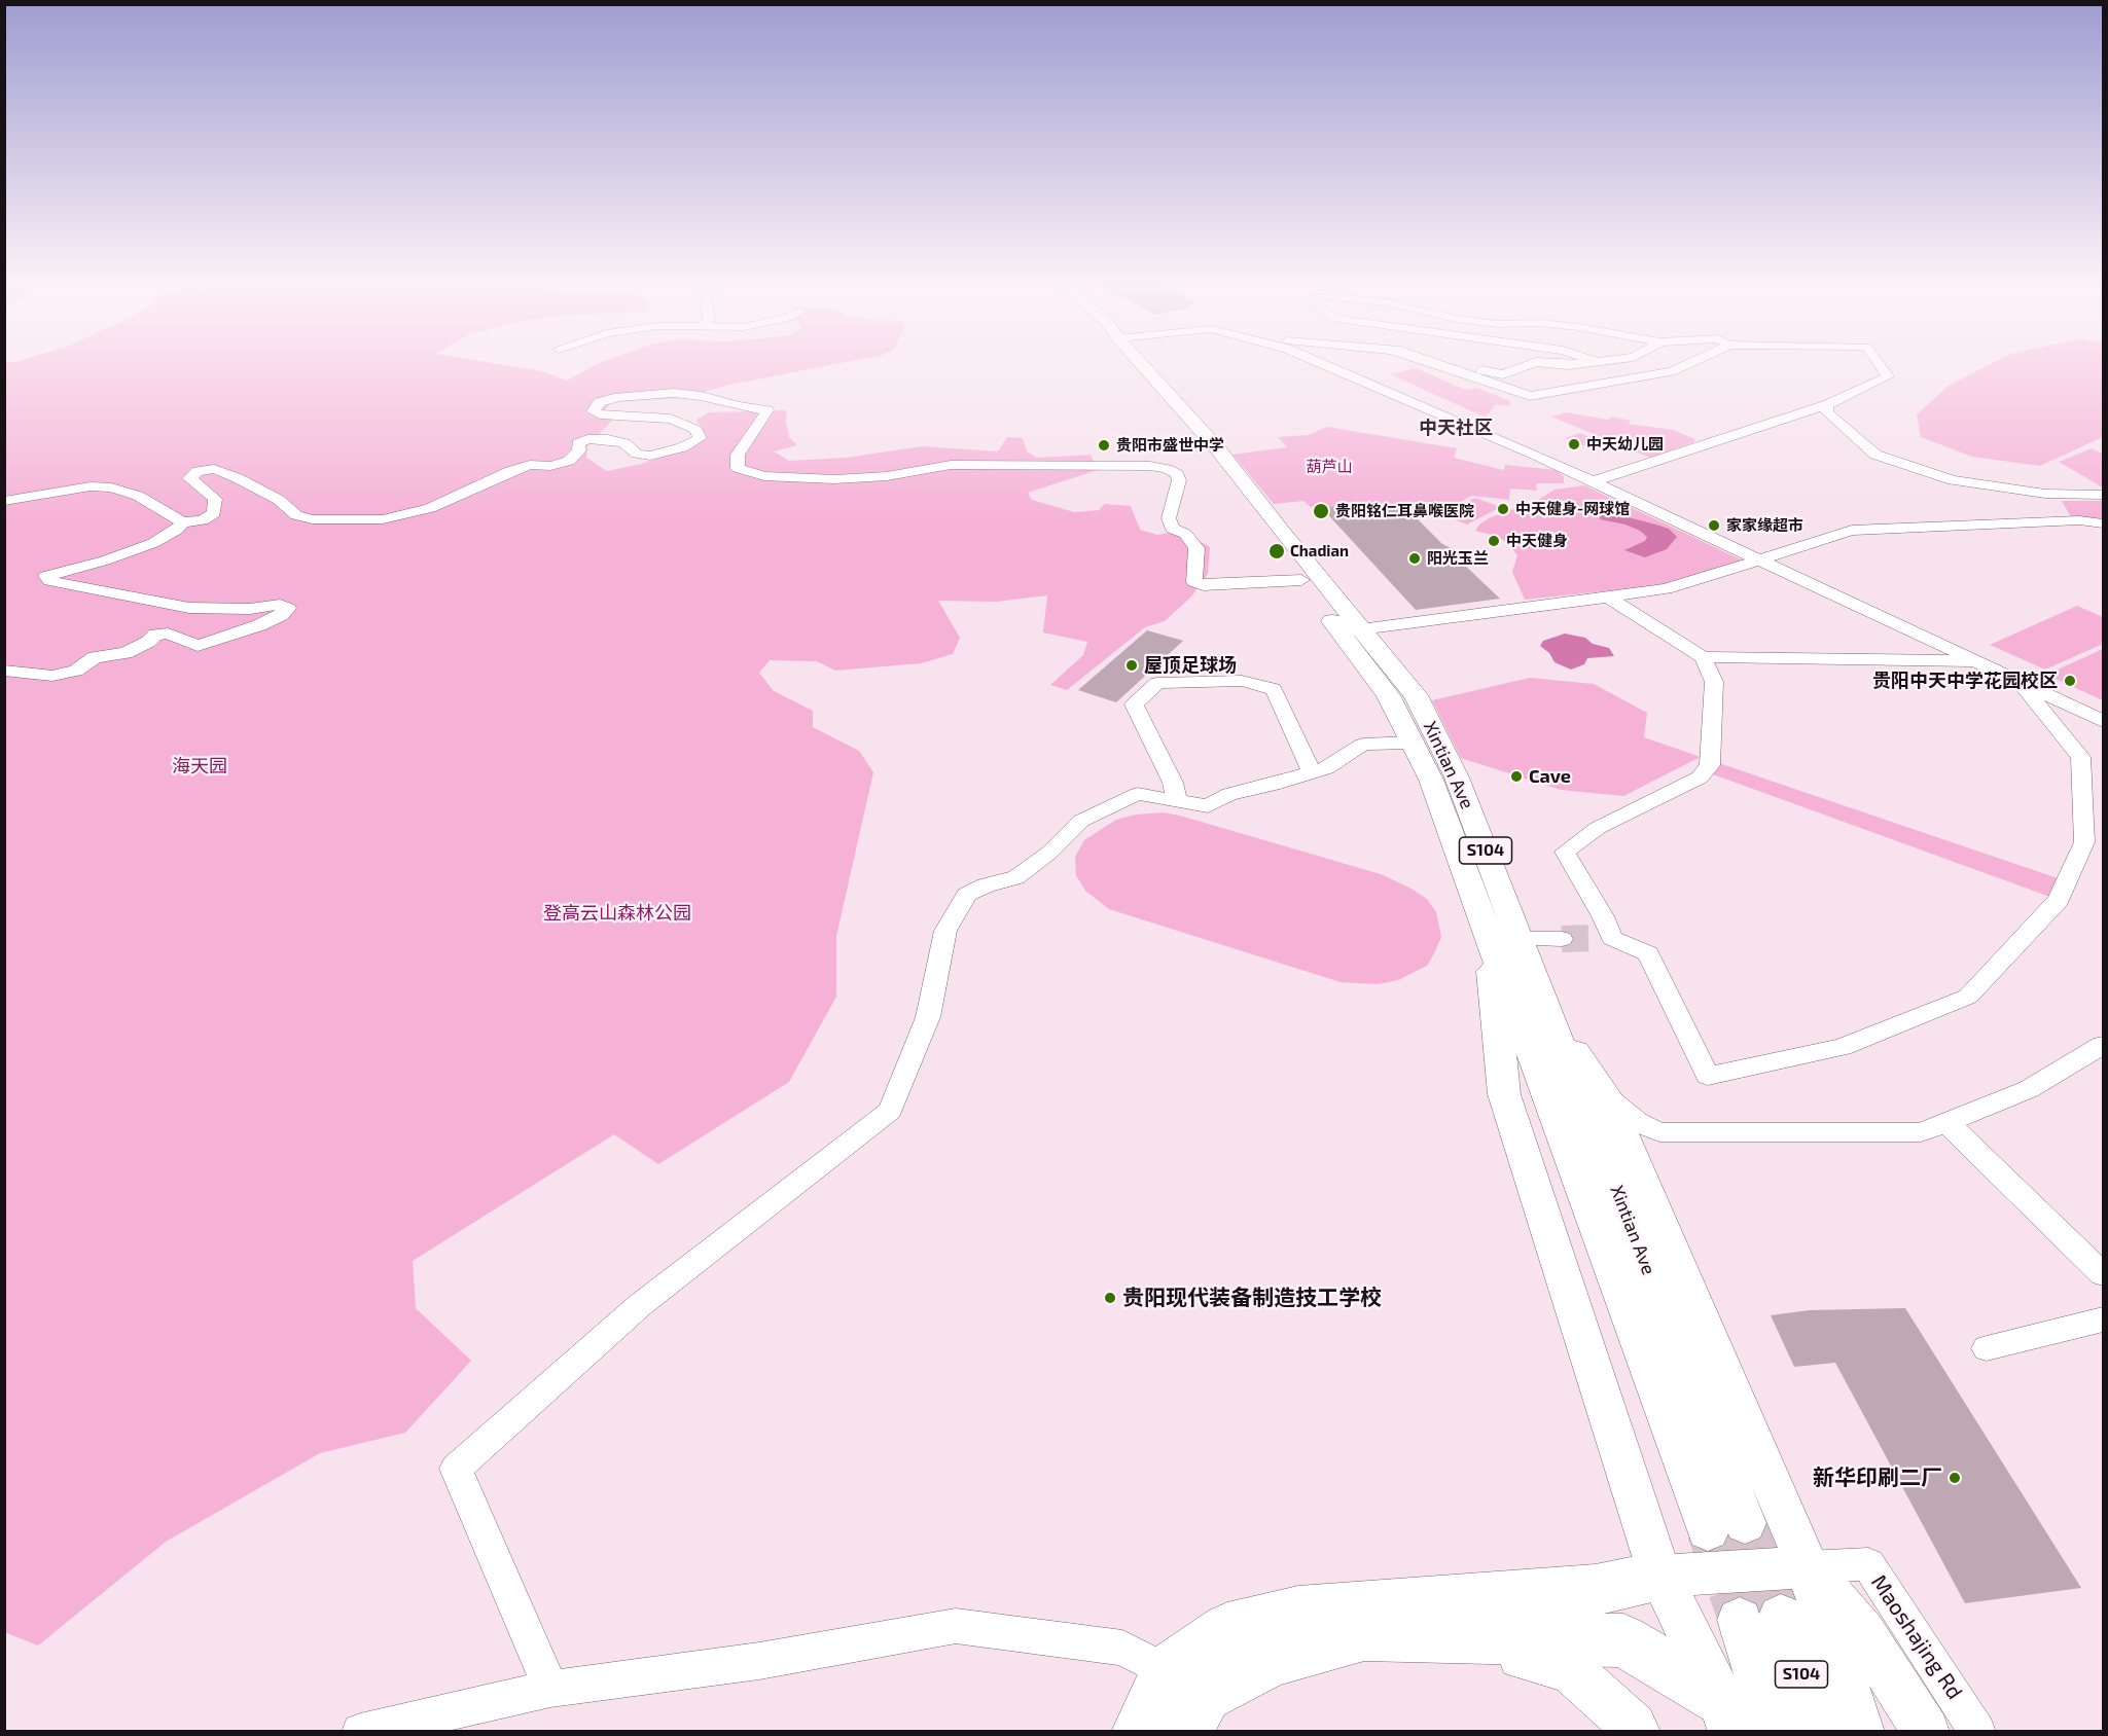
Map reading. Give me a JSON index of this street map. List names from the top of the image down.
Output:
{
  "streets": {
    "main road": ["Xintian Ave", "S104"],
    "street": ["Maoshajing Rd"]
  },
  "districts": ["中天社区"],
  "parks": ["葫芦山", "海天园", "登高云山森林公园"],
  "places": [
    "中天幼儿园",
    "贵阳市盛世中学",
    "中天健身-网球馆",
    "贵阳铭仁耳鼻喉医院",
    "家家缘超市",
    "中天健身",
    "Chadian",
    "阳光玉兰",
    "屋顶足球场",
    "贵阳中天中学花园校区",
    "Cave",
    "贵阳现代装备制造技工学校",
    "新华印刷二厂"
  ]
}
